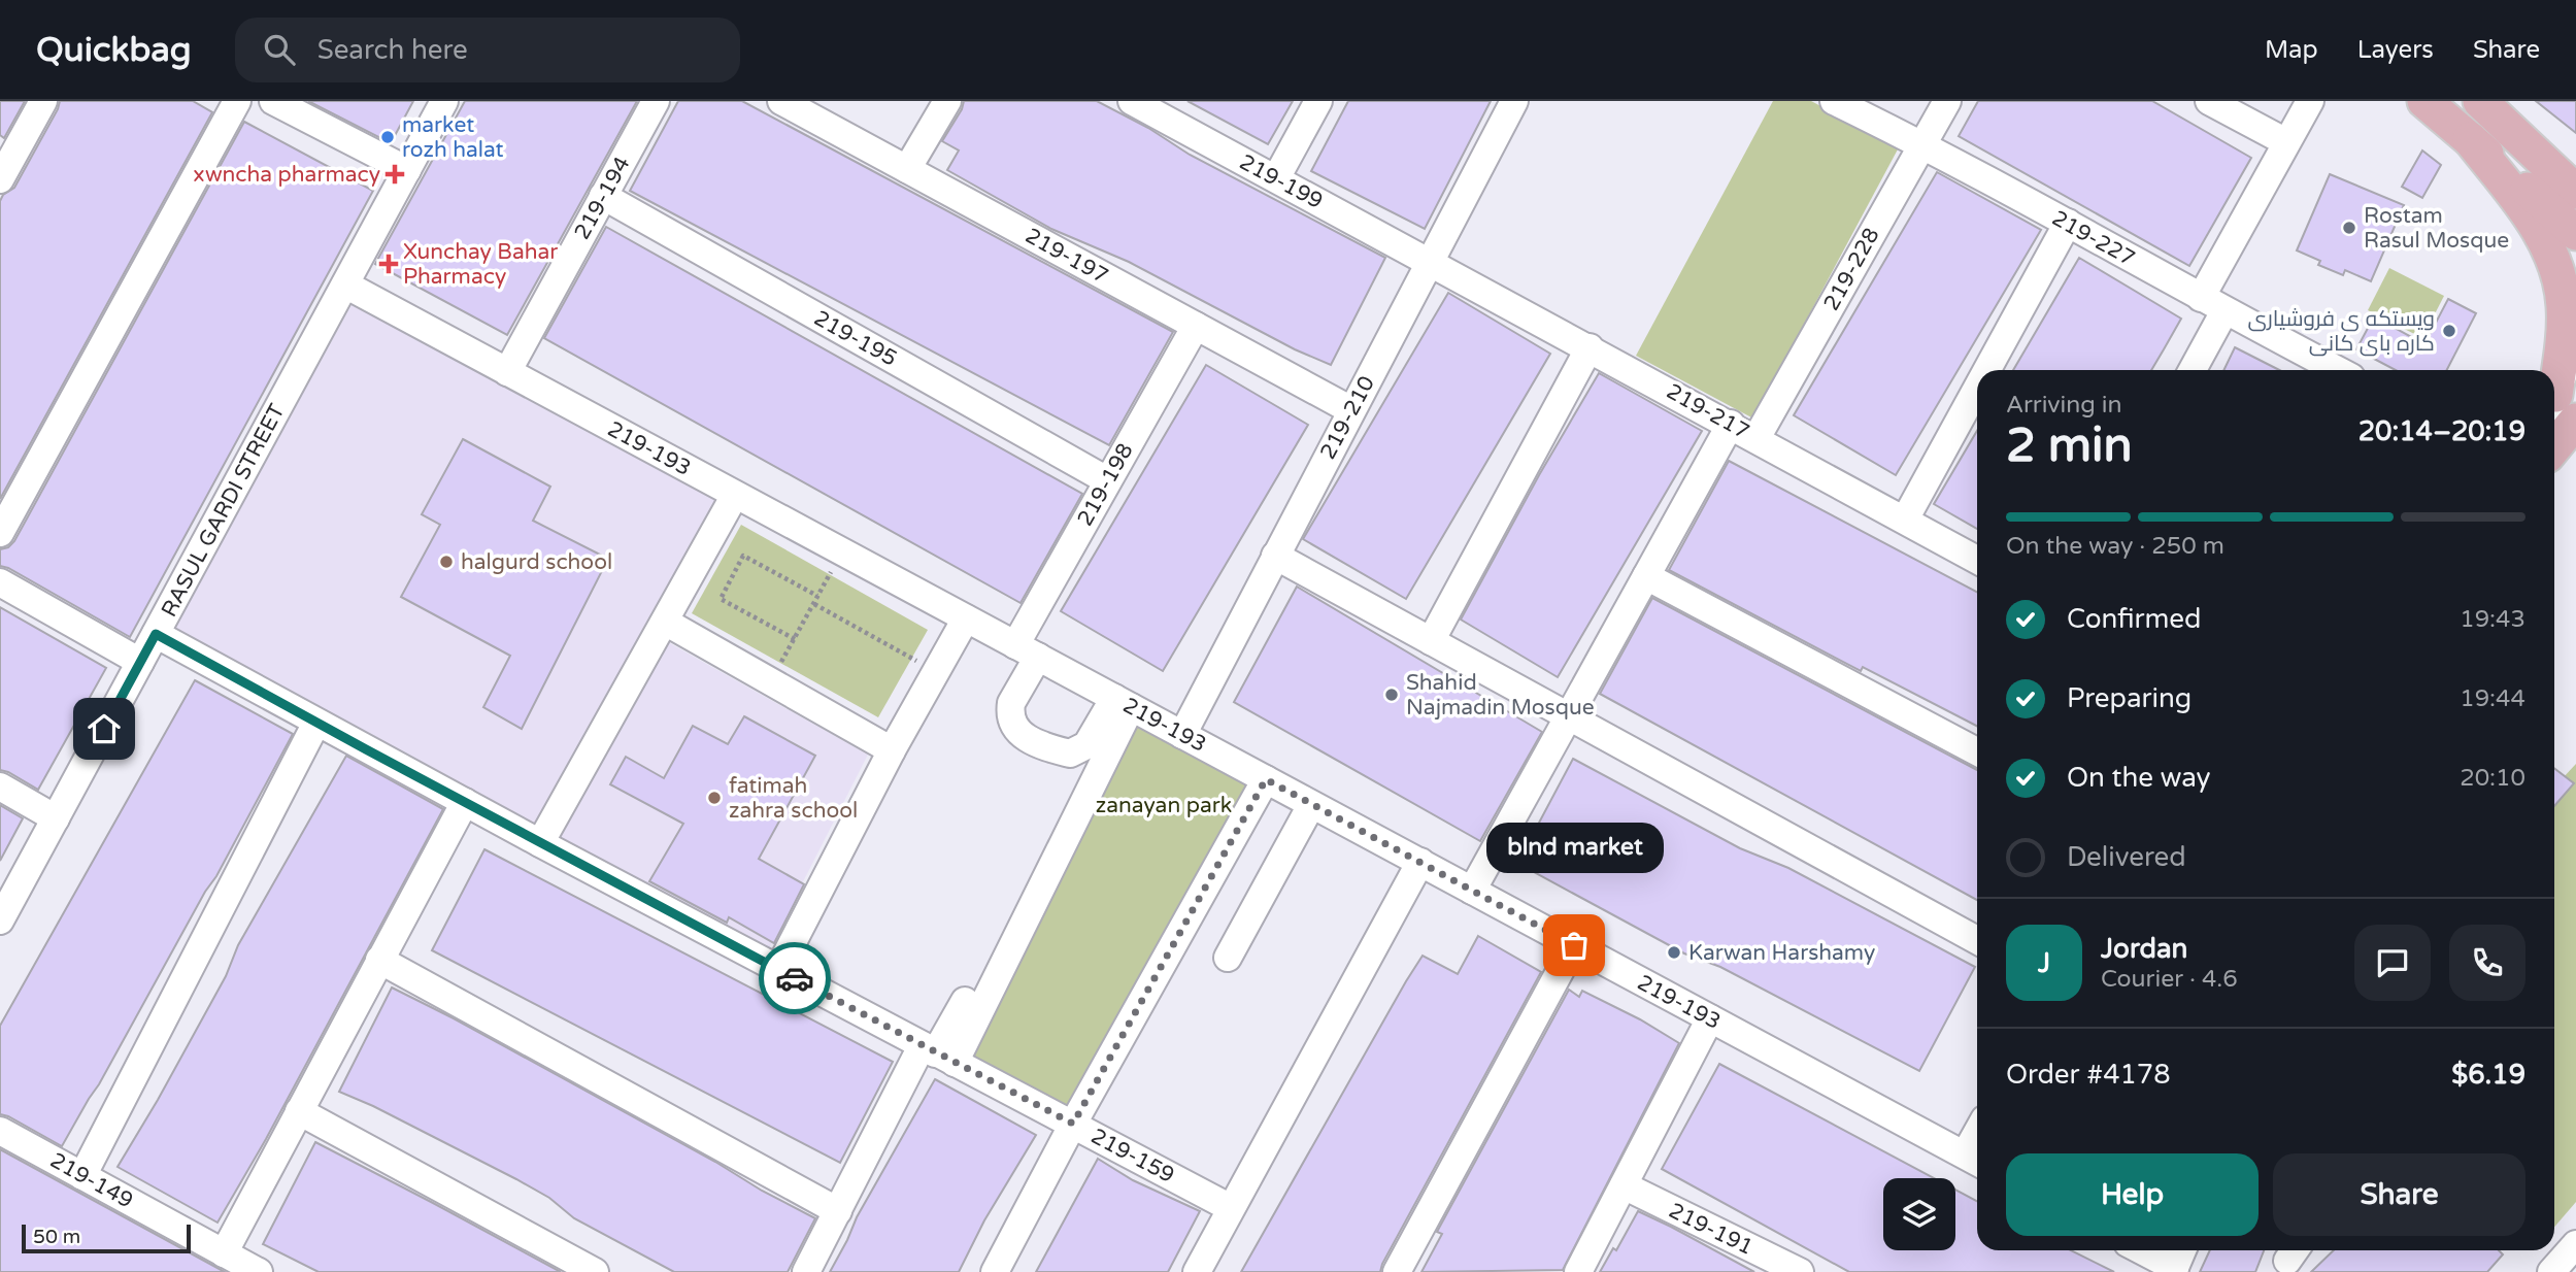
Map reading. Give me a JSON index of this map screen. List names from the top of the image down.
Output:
{
  "streets": {
    "street": [
      "219-199",
      "219-194",
      "219-227",
      "219-197",
      "219-228",
      "219-195",
      "219-217",
      "219-210",
      "219-193",
      "219-198",
      "RASUL GARDI STREET",
      "219-159",
      "219-149",
      "219-191"
    ]
  },
  "crossings": [
    ["219-199", "219-217"],
    ["219-199", "219-210"],
    ["219-194", "219-195"],
    ["219-194", "219-193"],
    ["219-227", "219-228"],
    ["219-197", "219-210"],
    ["219-197", "219-198"],
    ["219-228", "219-217"],
    ["219-195", "219-198"],
    ["219-217", "219-210"],
    ["219-210", "219-193"],
    ["219-193", "219-198"],
    ["219-193", "RASUL GARDI STREET"],
    ["RASUL GARDI STREET", "219-159"]
  ],
  "parks": ["zanayan park"],
  "places": {
    "other": [
      "market rozh halat",
      "Rostam Rasul Mosque",
      "ويستكه ى فروشيارى كاره باى كانى",
      "halgurd school",
      "Shahid Najmadin Mosque",
      "fatimah zahra school",
      "blnd market",
      "Karwan Harshamy"
    ],
    "health": ["xwncha pharmacy", "Xunchay Bahar Pharmacy"]
  },
  "scale_bar": "50 m",
  "page": {
    "header": "Quickbag",
    "search": "Search here",
    "nav": ["Map", "Layers", "Share"],
    "heading": ["2 min", "Arriving in", "20:14–20:19"],
    "panel": [
      "Jordan",
      "Courier · 4.6",
      "Order #4178",
      "$6.19"
    ],
    "bar": "On the way · 250 m",
    "list": [
      ["Confirmed", "19:43"],
      ["Preparing", "19:44"],
      ["On the way", "20:10"],
      "Delivered"
    ],
    "bubble": "blnd market",
    "round": "J",
    "buttons": ["Help", "Share"],
    "scale": "50 m"
  }
}
